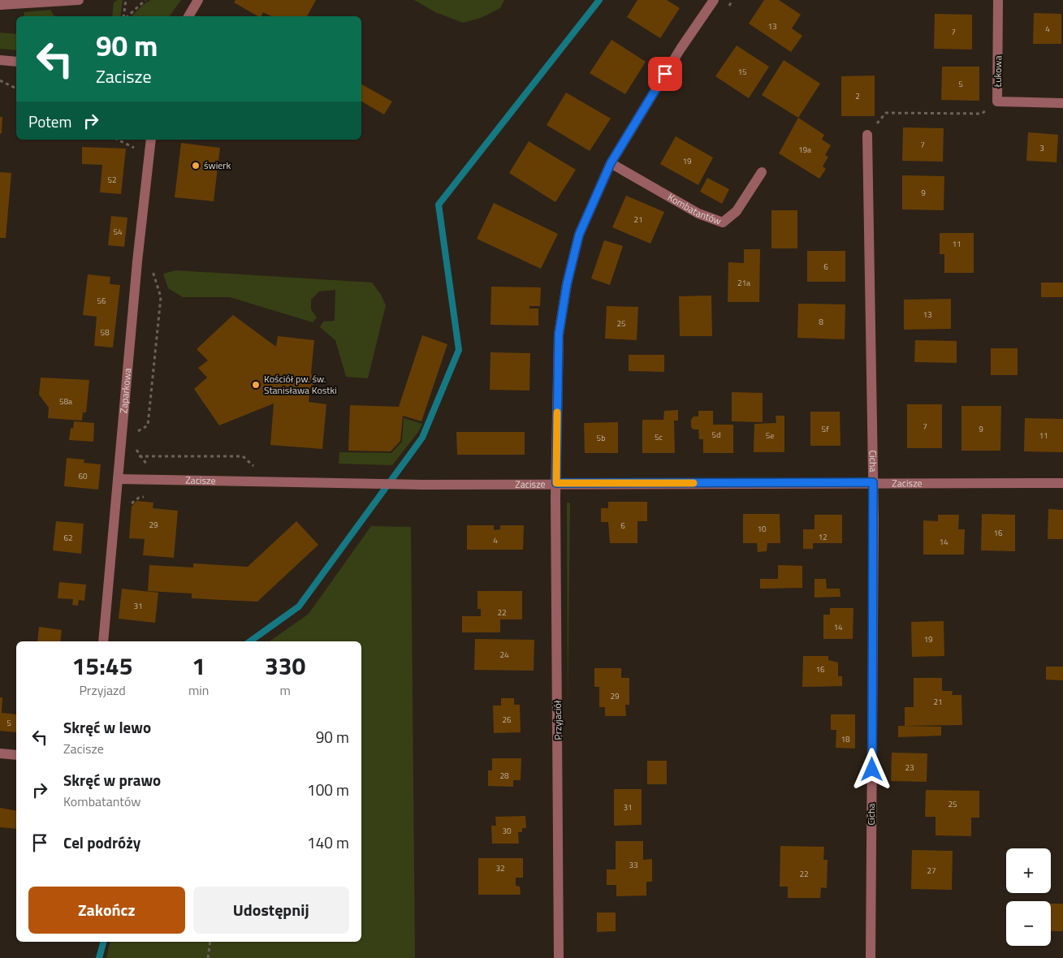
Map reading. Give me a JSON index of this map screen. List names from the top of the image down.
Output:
{
  "streets": {
    "street": [
      "Łukowa",
      "Kombatantów",
      "Zaparkowa",
      "Cicha",
      "Zacisze",
      "Przyjaciół"
    ]
  },
  "crossings": [
    ["Zaparkowa", "Zacisze"],
    ["Cicha", "Zacisze"],
    ["Zacisze", "Przyjaciół"]
  ],
  "places": ["świerk", "Kościół pw. św. Stanisława Kostki"],
  "house_numbers": [
    "13",
    "4",
    "7",
    "15",
    "5",
    "2",
    "7",
    "3",
    "19a",
    "19",
    "52",
    "9",
    "21",
    "54",
    "11",
    "6",
    "21a",
    "56",
    "13",
    "8",
    "25",
    "58",
    "58a",
    "7",
    "5f",
    "9",
    "5d",
    "5e",
    "11",
    "5c",
    "5b",
    "60",
    "29",
    "6",
    "10",
    "16",
    "12",
    "62",
    "4",
    "14",
    "31",
    "22",
    "14",
    "19",
    "24",
    "16",
    "29",
    "21",
    "26",
    "5",
    "18",
    "23",
    "28",
    "25",
    "31",
    "30",
    "33",
    "32",
    "27",
    "22"
  ],
  "page": {
    "turn": ["90 m", "Zacisze"],
    "then": "Potem",
    "eta": [
      "15:45",
      "Przyjazd",
      "1",
      "min",
      "330",
      "m"
    ],
    "list": [
      {
        "name": "Skręć w lewo",
        "note": "Zacisze",
        "value": "90 m"
      },
      {
        "name": "Skręć w prawo",
        "note": "Kombatantów",
        "value": "100 m"
      },
      {
        "name": "Cel podróży",
        "value": "140 m"
      }
    ],
    "map_buttons": ["+", "−"],
    "buttons": ["Zakończ", "Udostępnij"]
  }
}
